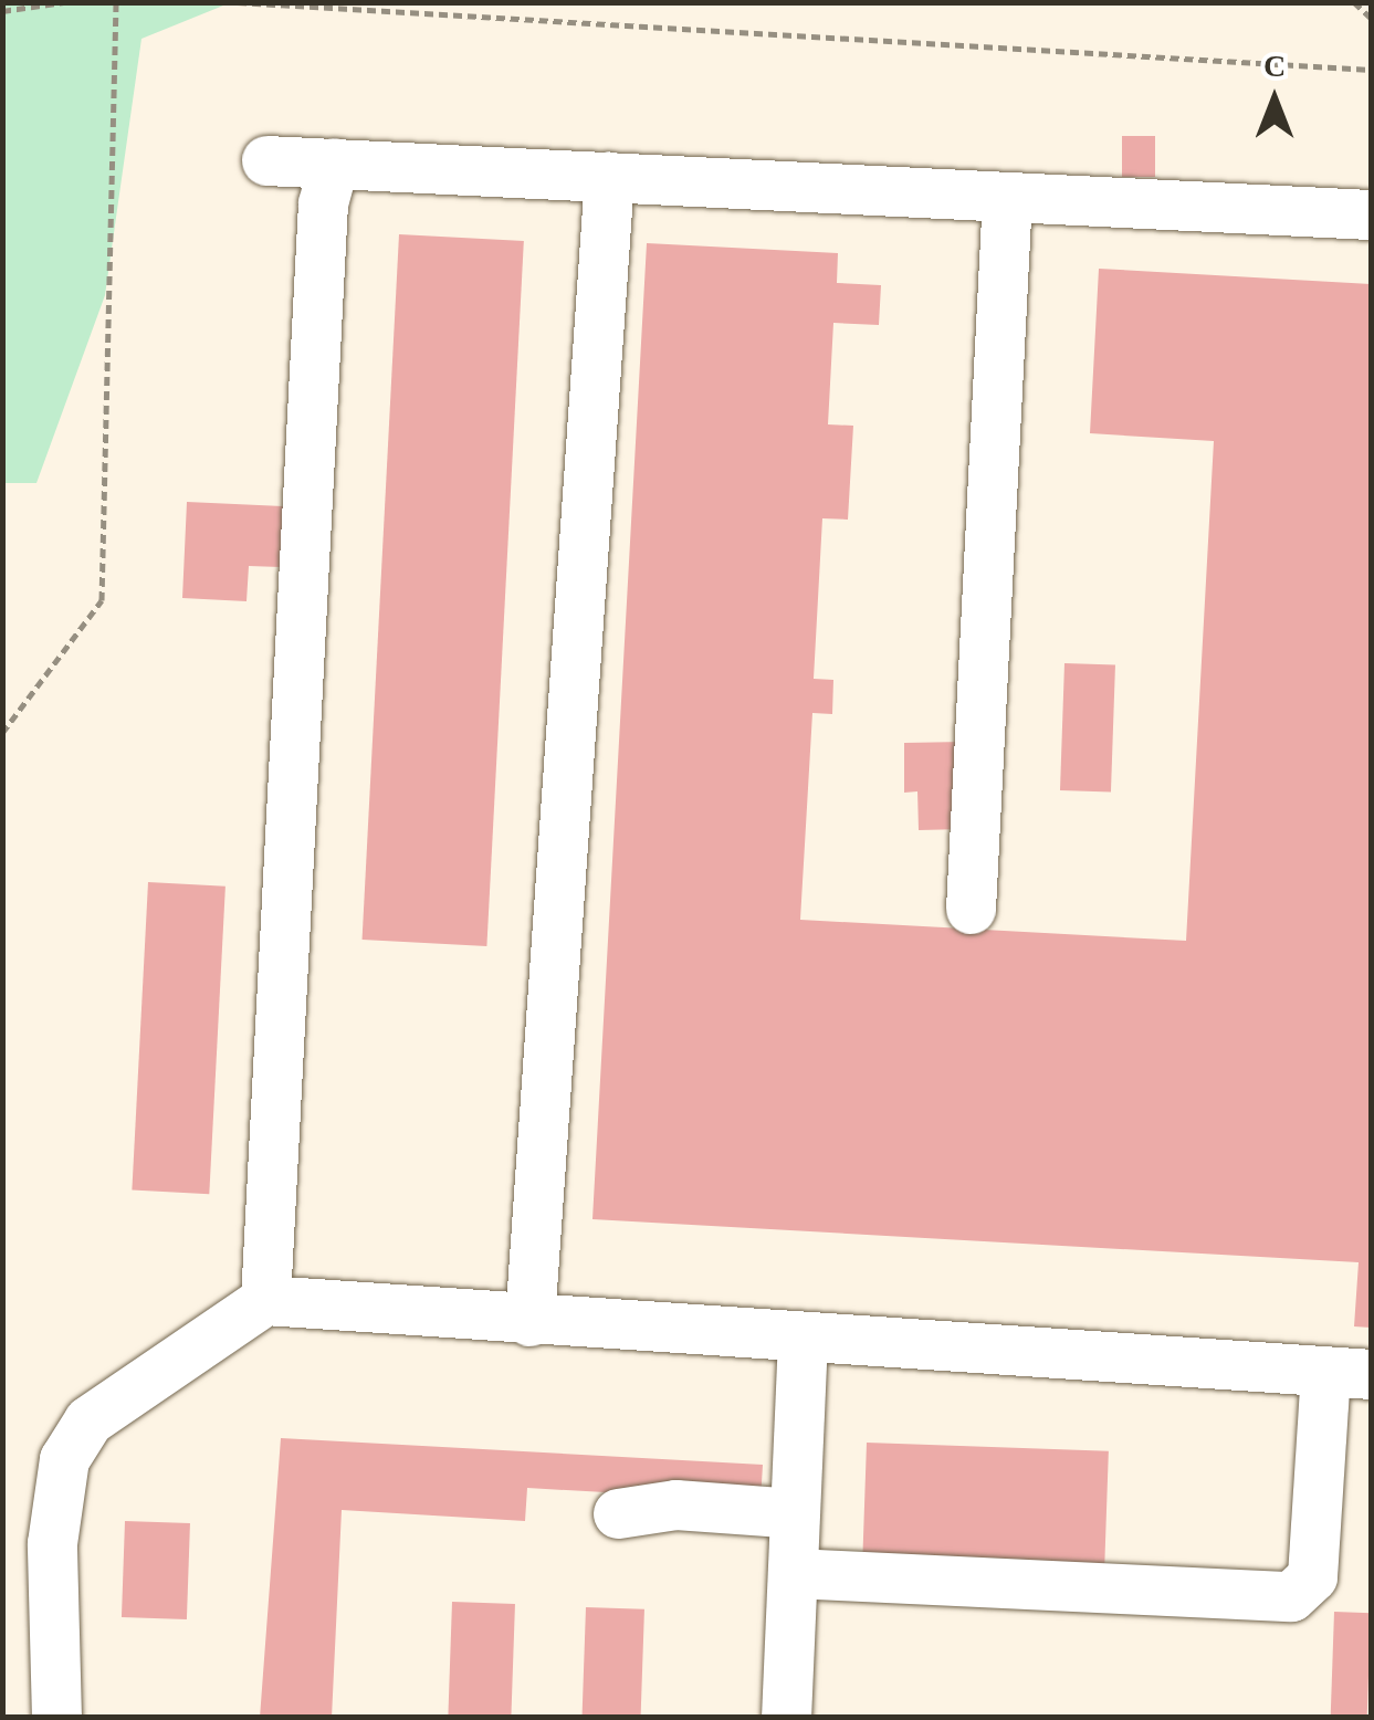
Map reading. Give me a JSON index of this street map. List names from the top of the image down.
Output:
{
  "north": "top"
}
